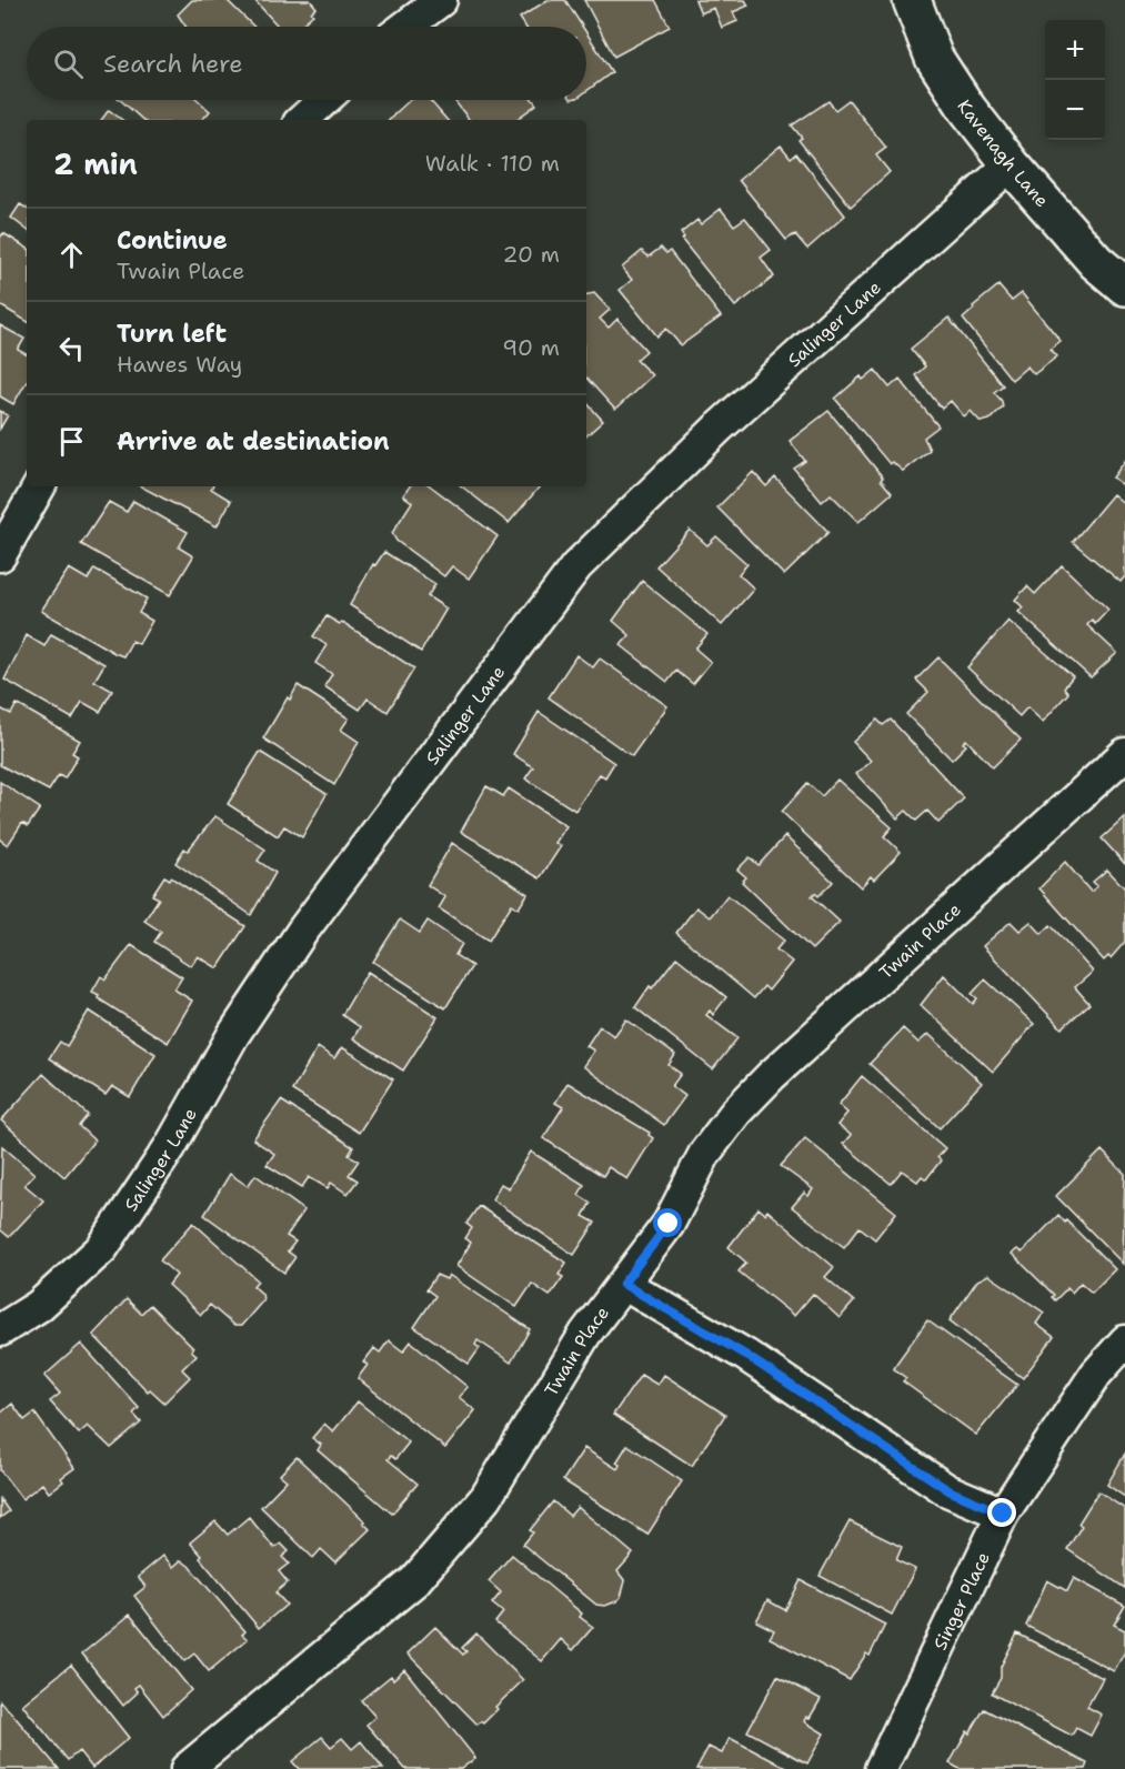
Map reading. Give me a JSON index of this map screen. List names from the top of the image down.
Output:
{
  "streets": {
    "main road": ["Kavenagh Lane"],
    "street": ["Salinger Lane", "Twain Place", "Singer Place"]
  },
  "crossings": [
    ["Kavenagh Lane", "Salinger Lane"]
  ],
  "page": {
    "map_buttons": ["+", "−"],
    "search": "Search here",
    "heading": ["2 min", "Walk · 110 m"],
    "list": [
      ["Continue", "Twain Place", "20 m"],
      ["Turn left", "Hawes Way", "90 m"],
      "Arrive at destination"
    ]
  }
}
